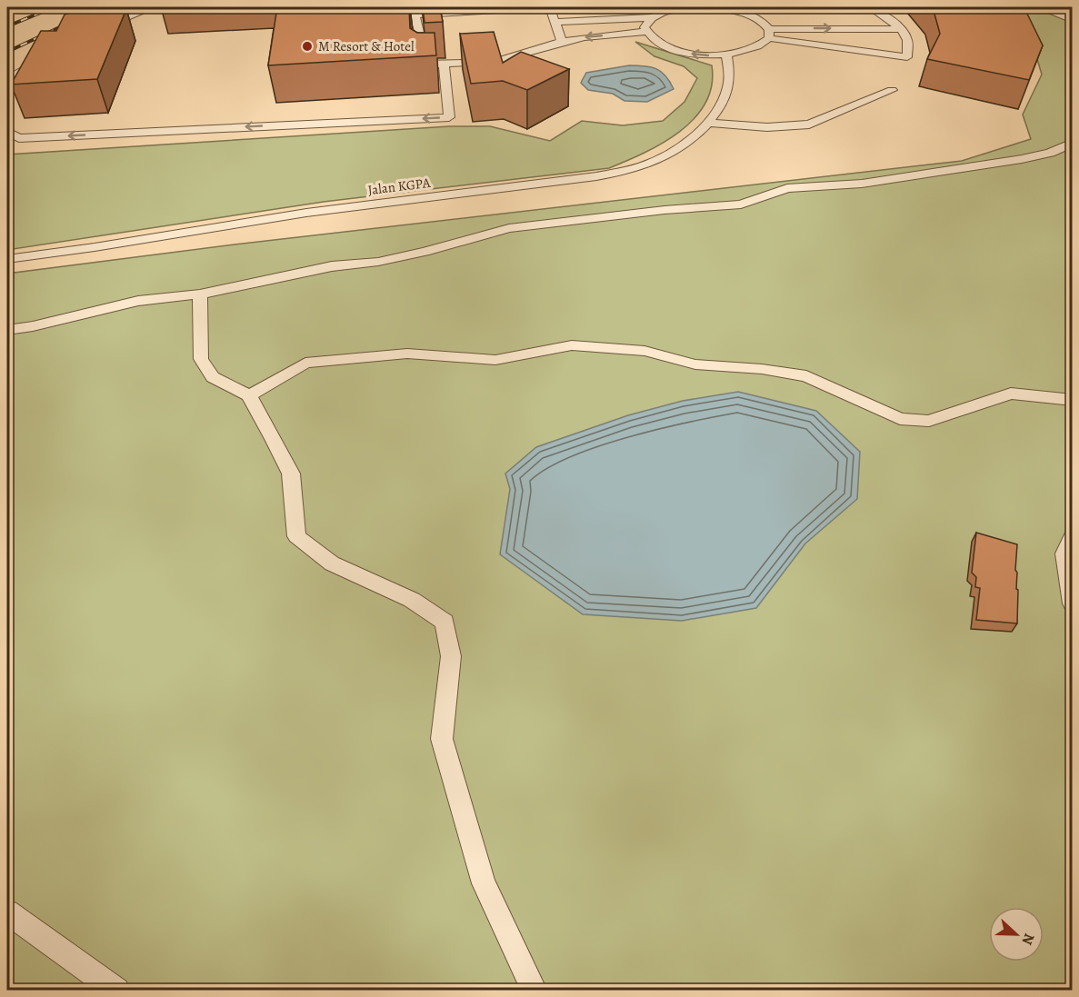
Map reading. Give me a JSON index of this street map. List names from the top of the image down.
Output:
{
  "streets": {
    "lane": ["Jalan KGPA"]
  },
  "places": ["M Resort & Hotel"],
  "north": "right"
}
